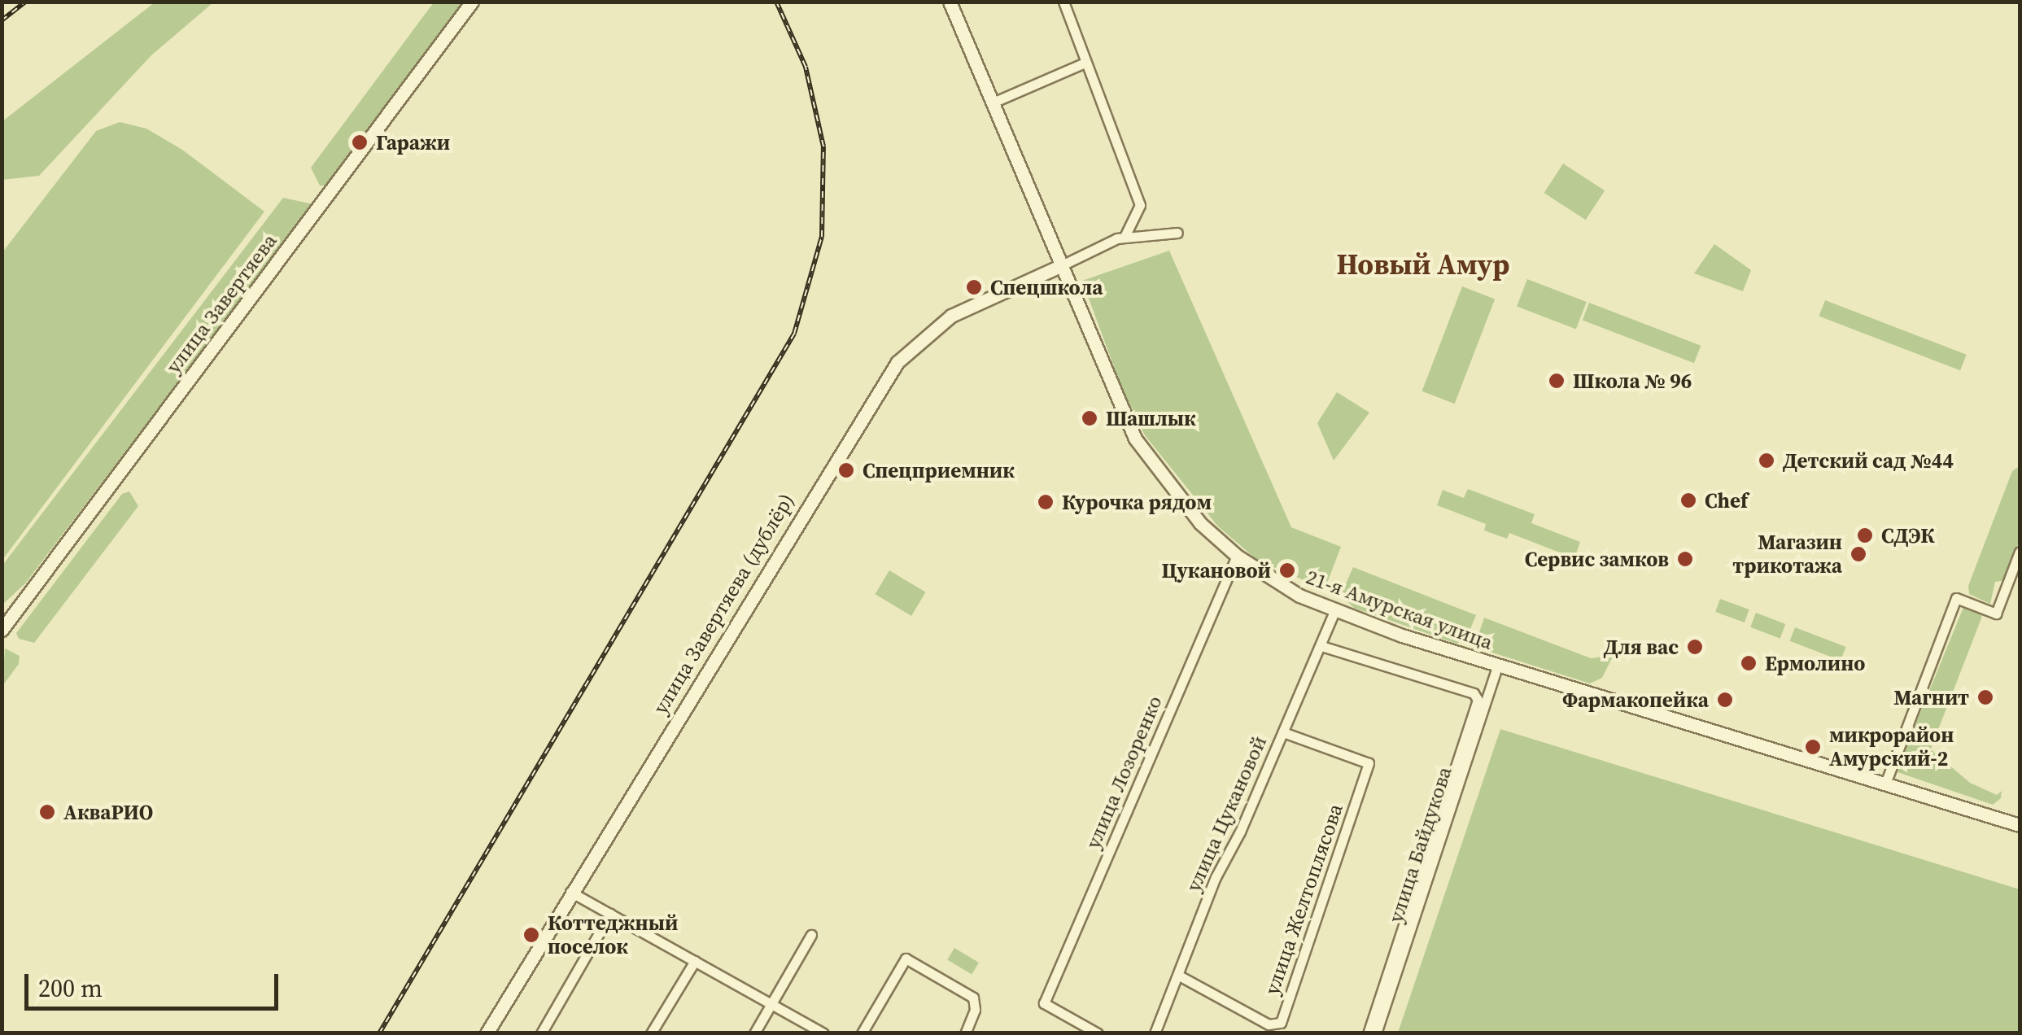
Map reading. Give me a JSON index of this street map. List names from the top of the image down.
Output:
{
  "streets": {
    "main road": ["улица Завертяева", "улица Завертяева (дублёр)", "21-я Амурская улица"],
    "street": [
      "улица Лозоренко",
      "улица Цукановой",
      "улица Байдукова",
      "улица Желтоплясова"
    ]
  },
  "crossings": [
    ["улица Завертяева (дублёр)", "21-я Амурская улица"],
    ["21-я Амурская улица", "улица Лозоренко"],
    ["21-я Амурская улица", "улица Цукановой"],
    ["21-я Амурская улица", "улица Байдукова"],
    ["улица Цукановой", "улица Байдукова"],
    ["улица Цукановой", "улица Желтоплясова"]
  ],
  "districts": ["Новый Амур"],
  "places": [
    "Гаражи",
    "Спецшкола",
    "Школа № 96",
    "Шашлык",
    "Детский сад №44",
    "Спецприемник",
    "Chef",
    "Курочка рядом",
    "СДЭК",
    "Магазин трикотажа",
    "Сервис замков",
    "Цукановой",
    "Для вас",
    "Ермолино",
    "Магнит",
    "Фармакопейка",
    "микрорайон Амурский-2",
    "АкваРИО",
    "Коттеджный поселок"
  ],
  "scale_bar": "200 m"
}
